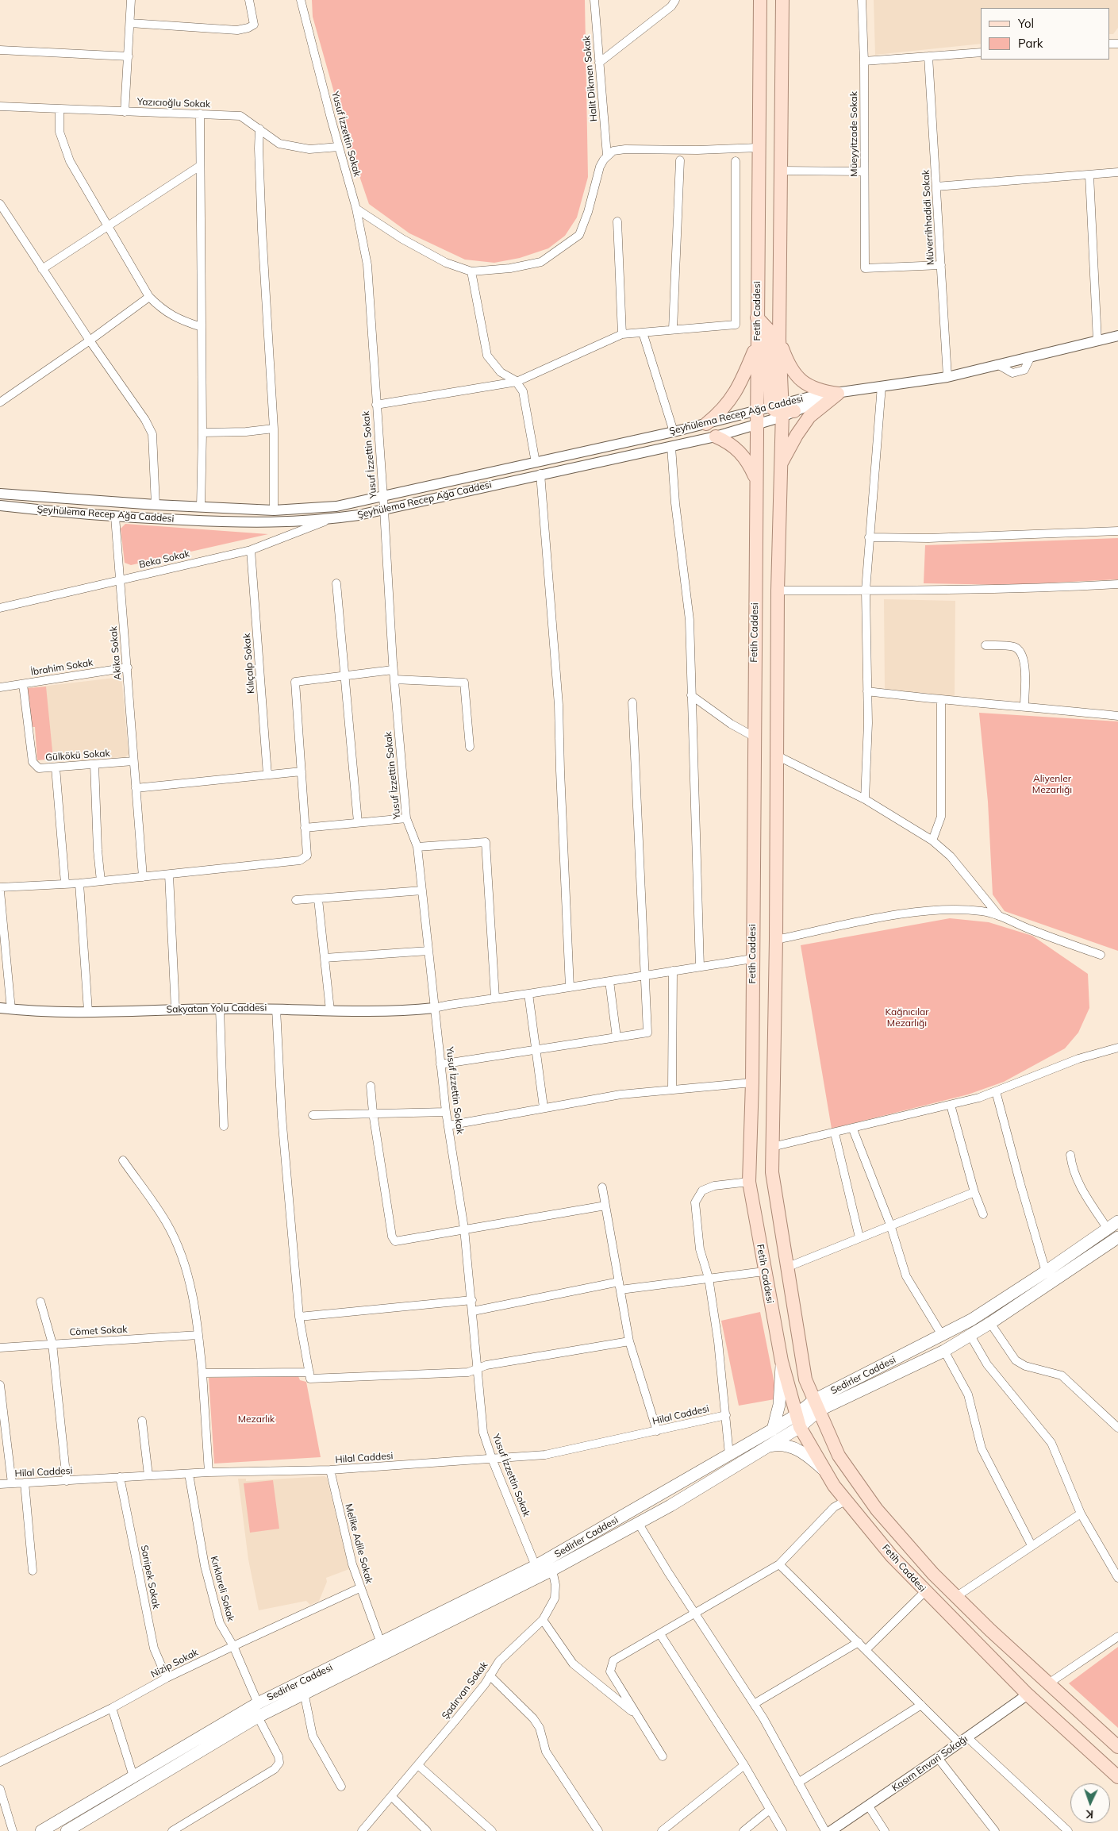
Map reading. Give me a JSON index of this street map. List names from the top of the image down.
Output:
{
  "streets": {
    "main road": ["Fetih Caddesi", "Sedirler Caddesi"],
    "street": [
      "Halit Dikmen Sokak",
      "Yazıcıoğlu Sokak",
      "Yusuf İzzettin Sokak",
      "Müeyyitzade Sokak",
      "Müverrihhadidi Sokak",
      "Şeyhülema Recep Ağa Caddesi",
      "Beka Sokak",
      "Akika Sokak",
      "Kılıçalp Sokak",
      "İbrahim Sokak",
      "Gülkökü Sokak",
      "Sakyatan Yolu Caddesi",
      "Cömet Sokak",
      "Hilal Caddesi",
      "Melike Adile Sokak",
      "Sarıipek Sokak",
      "Kırklareli Sokak",
      "Nizip Sokak",
      "Şadırvan Sokak",
      "Kasım Envari Sokağı"
    ]
  },
  "crossings": [
    ["Yazıcıoğlu Sokak", "Yusuf İzzettin Sokak"],
    ["Yusuf İzzettin Sokak", "Şeyhülema Recep Ağa Caddesi"],
    ["Yusuf İzzettin Sokak", "Sakyatan Yolu Caddesi"],
    ["Yusuf İzzettin Sokak", "Sedirler Caddesi"],
    ["Yusuf İzzettin Sokak", "Hilal Caddesi"],
    ["Müeyyitzade Sokak", "Müverrihhadidi Sokak"],
    ["Müverrihhadidi Sokak", "Şeyhülema Recep Ağa Caddesi"],
    ["Fetih Caddesi", "Şeyhülema Recep Ağa Caddesi"],
    ["Fetih Caddesi", "Sedirler Caddesi"],
    ["Fetih Caddesi", "Kasım Envari Sokağı"],
    ["Şeyhülema Recep Ağa Caddesi", "Beka Sokak"],
    ["Şeyhülema Recep Ağa Caddesi", "Akika Sokak"],
    ["Beka Sokak", "Akika Sokak"],
    ["Beka Sokak", "Kılıçalp Sokak"],
    ["Akika Sokak", "İbrahim Sokak"],
    ["Akika Sokak", "Gülkökü Sokak"],
    ["İbrahim Sokak", "Gülkökü Sokak"],
    ["Sedirler Caddesi", "Melike Adile Sokak"],
    ["Sedirler Caddesi", "Kırklareli Sokak"],
    ["Sedirler Caddesi", "Şadırvan Sokak"],
    ["Hilal Caddesi", "Melike Adile Sokak"],
    ["Hilal Caddesi", "Sarıipek Sokak"],
    ["Hilal Caddesi", "Kırklareli Sokak"],
    ["Melike Adile Sokak", "Nizip Sokak"],
    ["Sarıipek Sokak", "Nizip Sokak"],
    ["Kırklareli Sokak", "Nizip Sokak"]
  ],
  "parks": ["Aliyenler Mezarlığı", "Kağnıcılar Mezarlığı", "Mezarlık"],
  "legend": ["Yol", "Park"],
  "north": "bottom"
}
